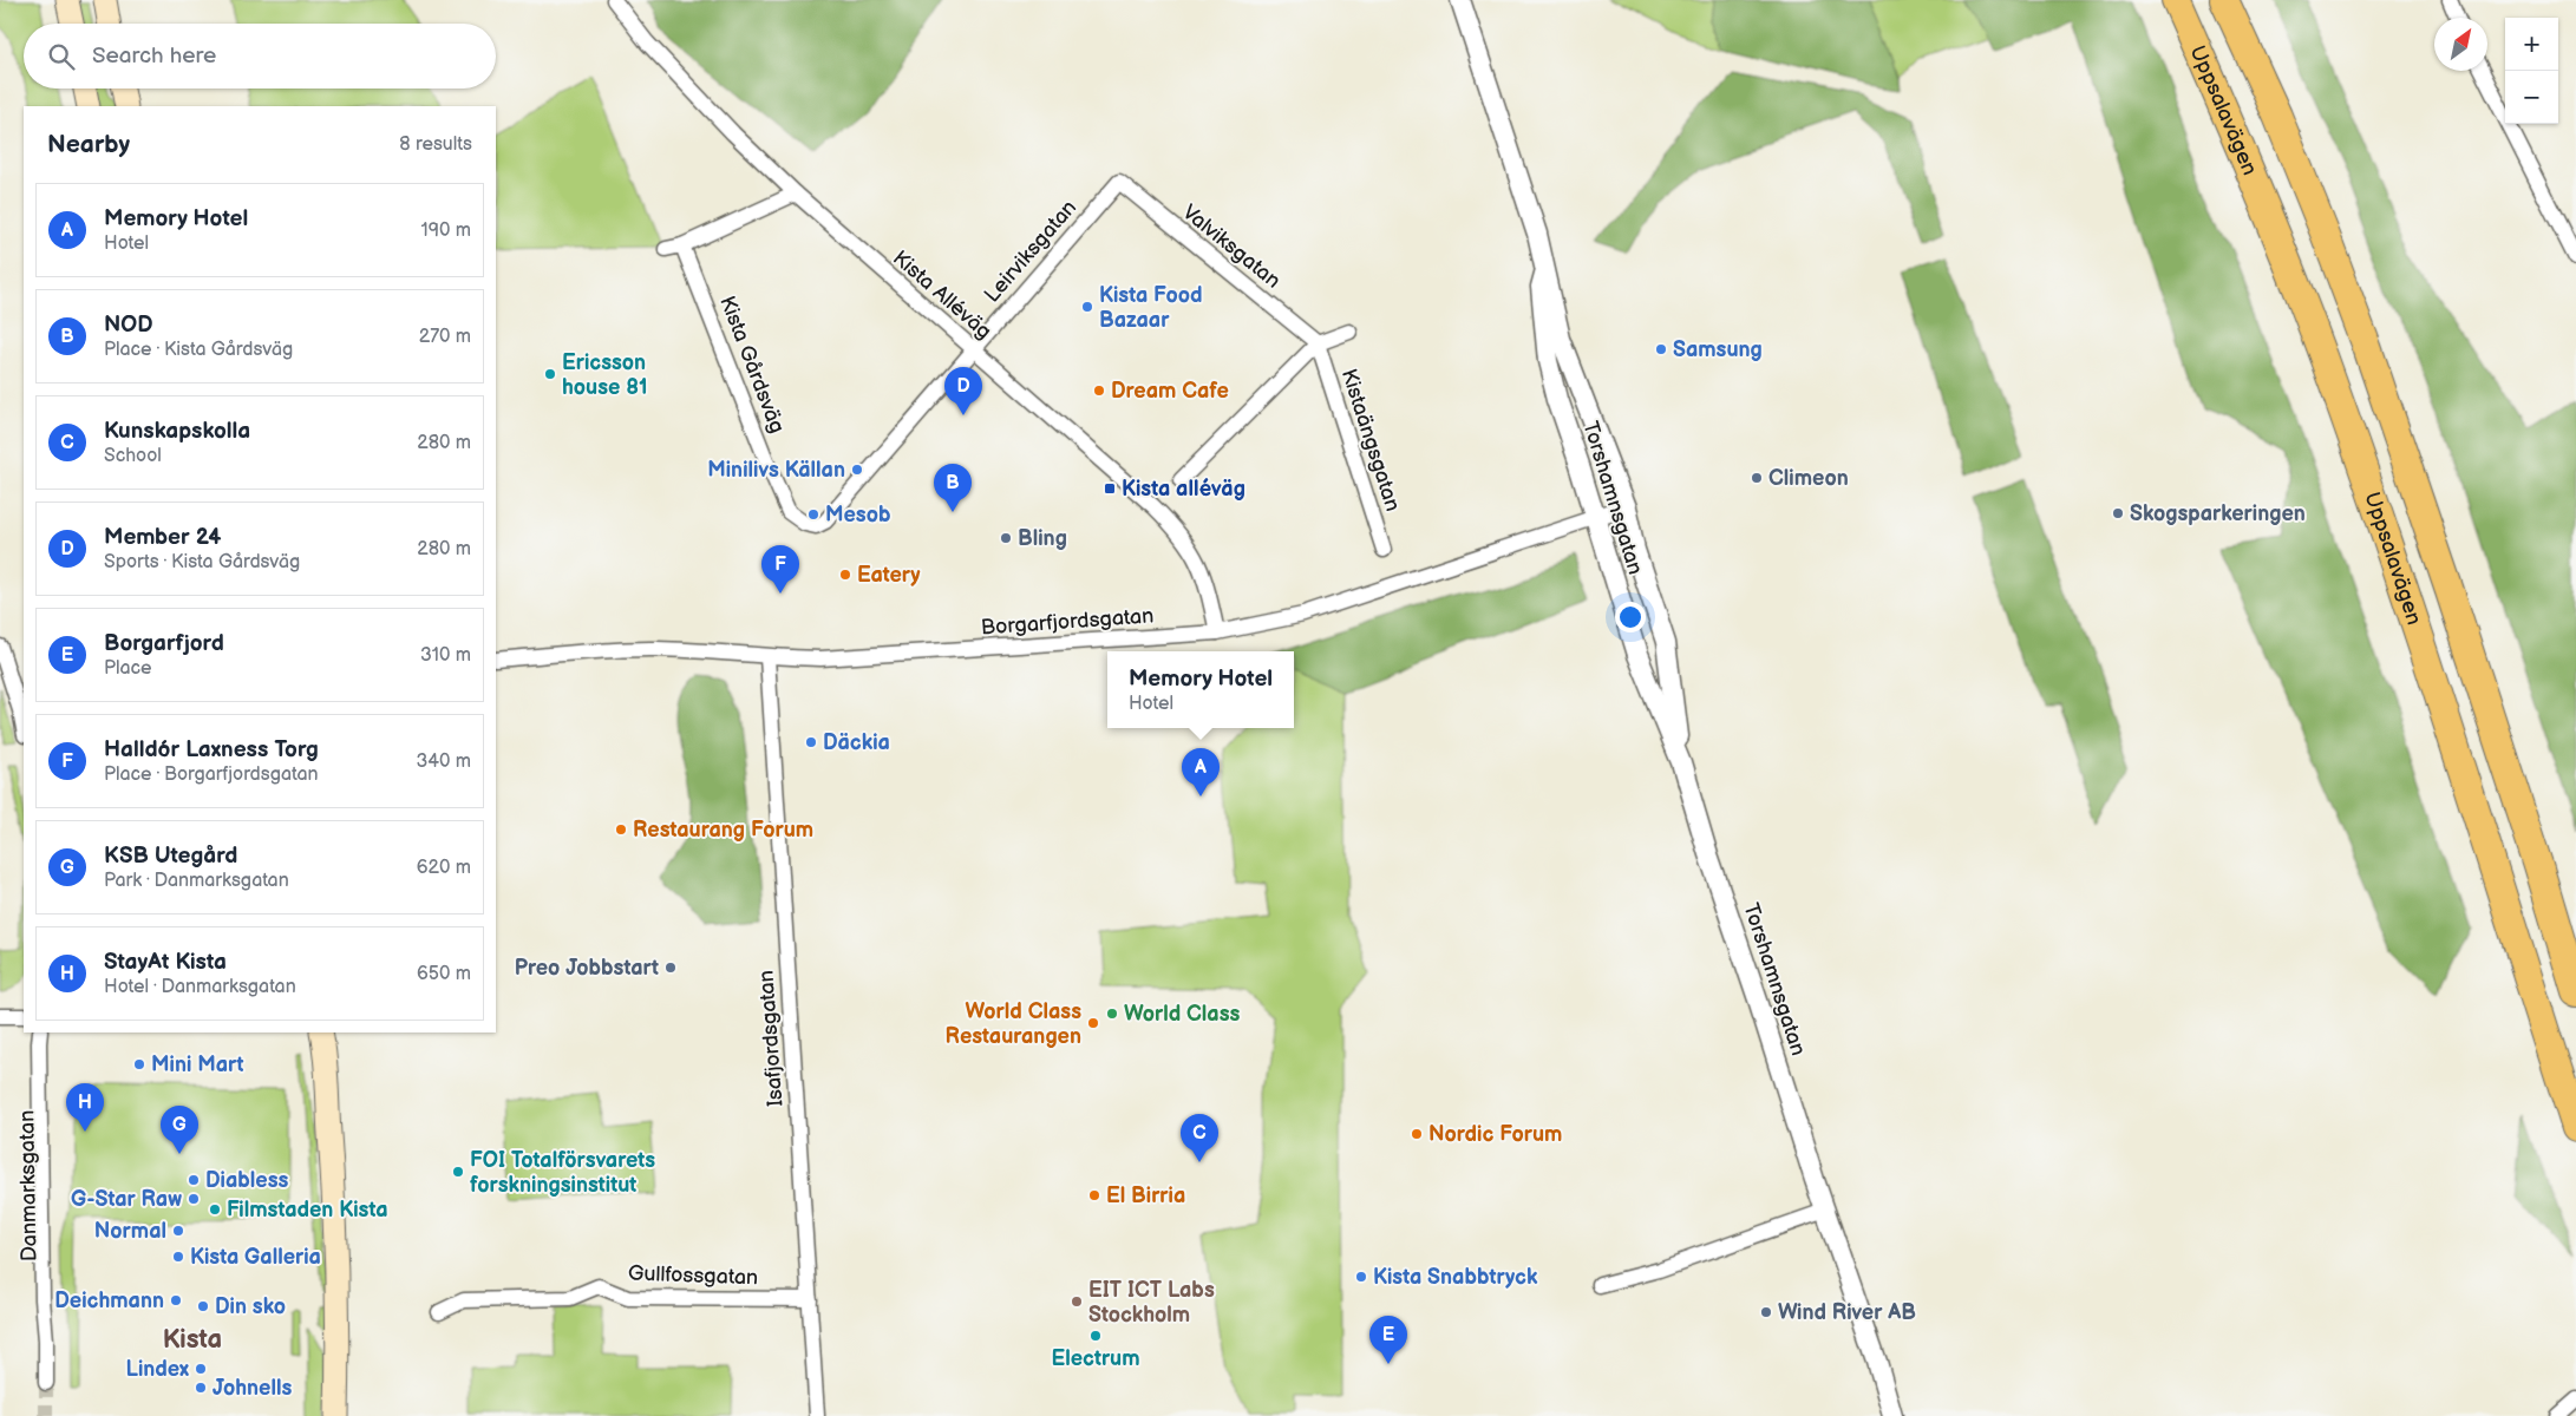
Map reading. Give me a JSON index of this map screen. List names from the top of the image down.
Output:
{
  "streets": {
    "highway": ["Uppsalavägen"],
    "street": [
      "Valviksgatan",
      "Leirviksgatan",
      "Kista Alléväg",
      "Kista Gårdsväg",
      "Kistaängsgatan",
      "Torshamnsgatan",
      "Borgarfjordsgatan",
      "Isafjordsgatan",
      "Danmarksgatan",
      "Gullfossgatan"
    ]
  },
  "crossings": [
    ["Valviksgatan", "Leirviksgatan"],
    ["Valviksgatan", "Kistaängsgatan"],
    ["Leirviksgatan", "Kista Alléväg"],
    ["Leirviksgatan", "Kista Gårdsväg"],
    ["Kista Alléväg", "Kista Gårdsväg"],
    ["Kista Alléväg", "Borgarfjordsgatan"],
    ["Torshamnsgatan", "Borgarfjordsgatan"],
    ["Borgarfjordsgatan", "Isafjordsgatan"],
    ["Isafjordsgatan", "Gullfossgatan"]
  ],
  "districts": ["Kista"],
  "places": {
    "other": [
      "Kista Food Bazaar",
      "Samsung",
      "Ericsson house 81",
      "Dream Cafe",
      "Minilivs Källan",
      "Climeon",
      "Skogsparkeringen",
      "Mesob",
      "Bling",
      "Eatery",
      "Däckia",
      "Restaurang Forum",
      "Preo Jobbstart",
      "World Class",
      "World Class Restaurangen",
      "Mini Mart",
      "Nordic Forum",
      "FOI Totalförsvarets forskningsinstitut",
      "Diabless",
      "El Birria",
      "G-Star Raw",
      "Filmstaden Kista",
      "Normal",
      "Kista Galleria",
      "Kista Snabbtryck",
      "Deichmann",
      "EIT ICT Labs Stockholm",
      "Din sko",
      "Wind River AB",
      "Electrum",
      "Lindex",
      "Johnells"
    ],
    "transit": ["Kista alléväg"]
  },
  "north": "top right",
  "page": {
    "map_buttons": ["+", "−"],
    "search": "Search here",
    "heading": ["Nearby", "8 results"],
    "list": [
      {
        "mark": "A",
        "name": "Memory Hotel",
        "note": "Hotel",
        "value": "190 m"
      },
      {
        "mark": "B",
        "name": "NOD",
        "note": "Place · Kista Gårdsväg",
        "value": "270 m"
      },
      {
        "mark": "C",
        "name": "Kunskapskolla",
        "note": "School",
        "value": "280 m"
      },
      {
        "mark": "D",
        "name": "Member 24",
        "note": "Sports · Kista Gårdsväg",
        "value": "280 m"
      },
      {
        "mark": "E",
        "name": "Borgarfjord",
        "note": "Place",
        "value": "310 m"
      },
      {
        "mark": "F",
        "name": "Halldór Laxness Torg",
        "note": "Place · Borgarfjordsgatan",
        "value": "340 m"
      },
      {
        "mark": "G",
        "name": "KSB Utegård",
        "note": "Park · Danmarksgatan",
        "value": "620 m"
      },
      {
        "mark": "H",
        "name": "StayAt Kista",
        "note": "Hotel · Danmarksgatan",
        "value": "650 m"
      }
    ],
    "pins": [
      "D",
      "B",
      "F",
      "A",
      "H",
      "G",
      "C",
      "E"
    ],
    "popup": ["Memory Hotel", "Hotel"]
  }
}
